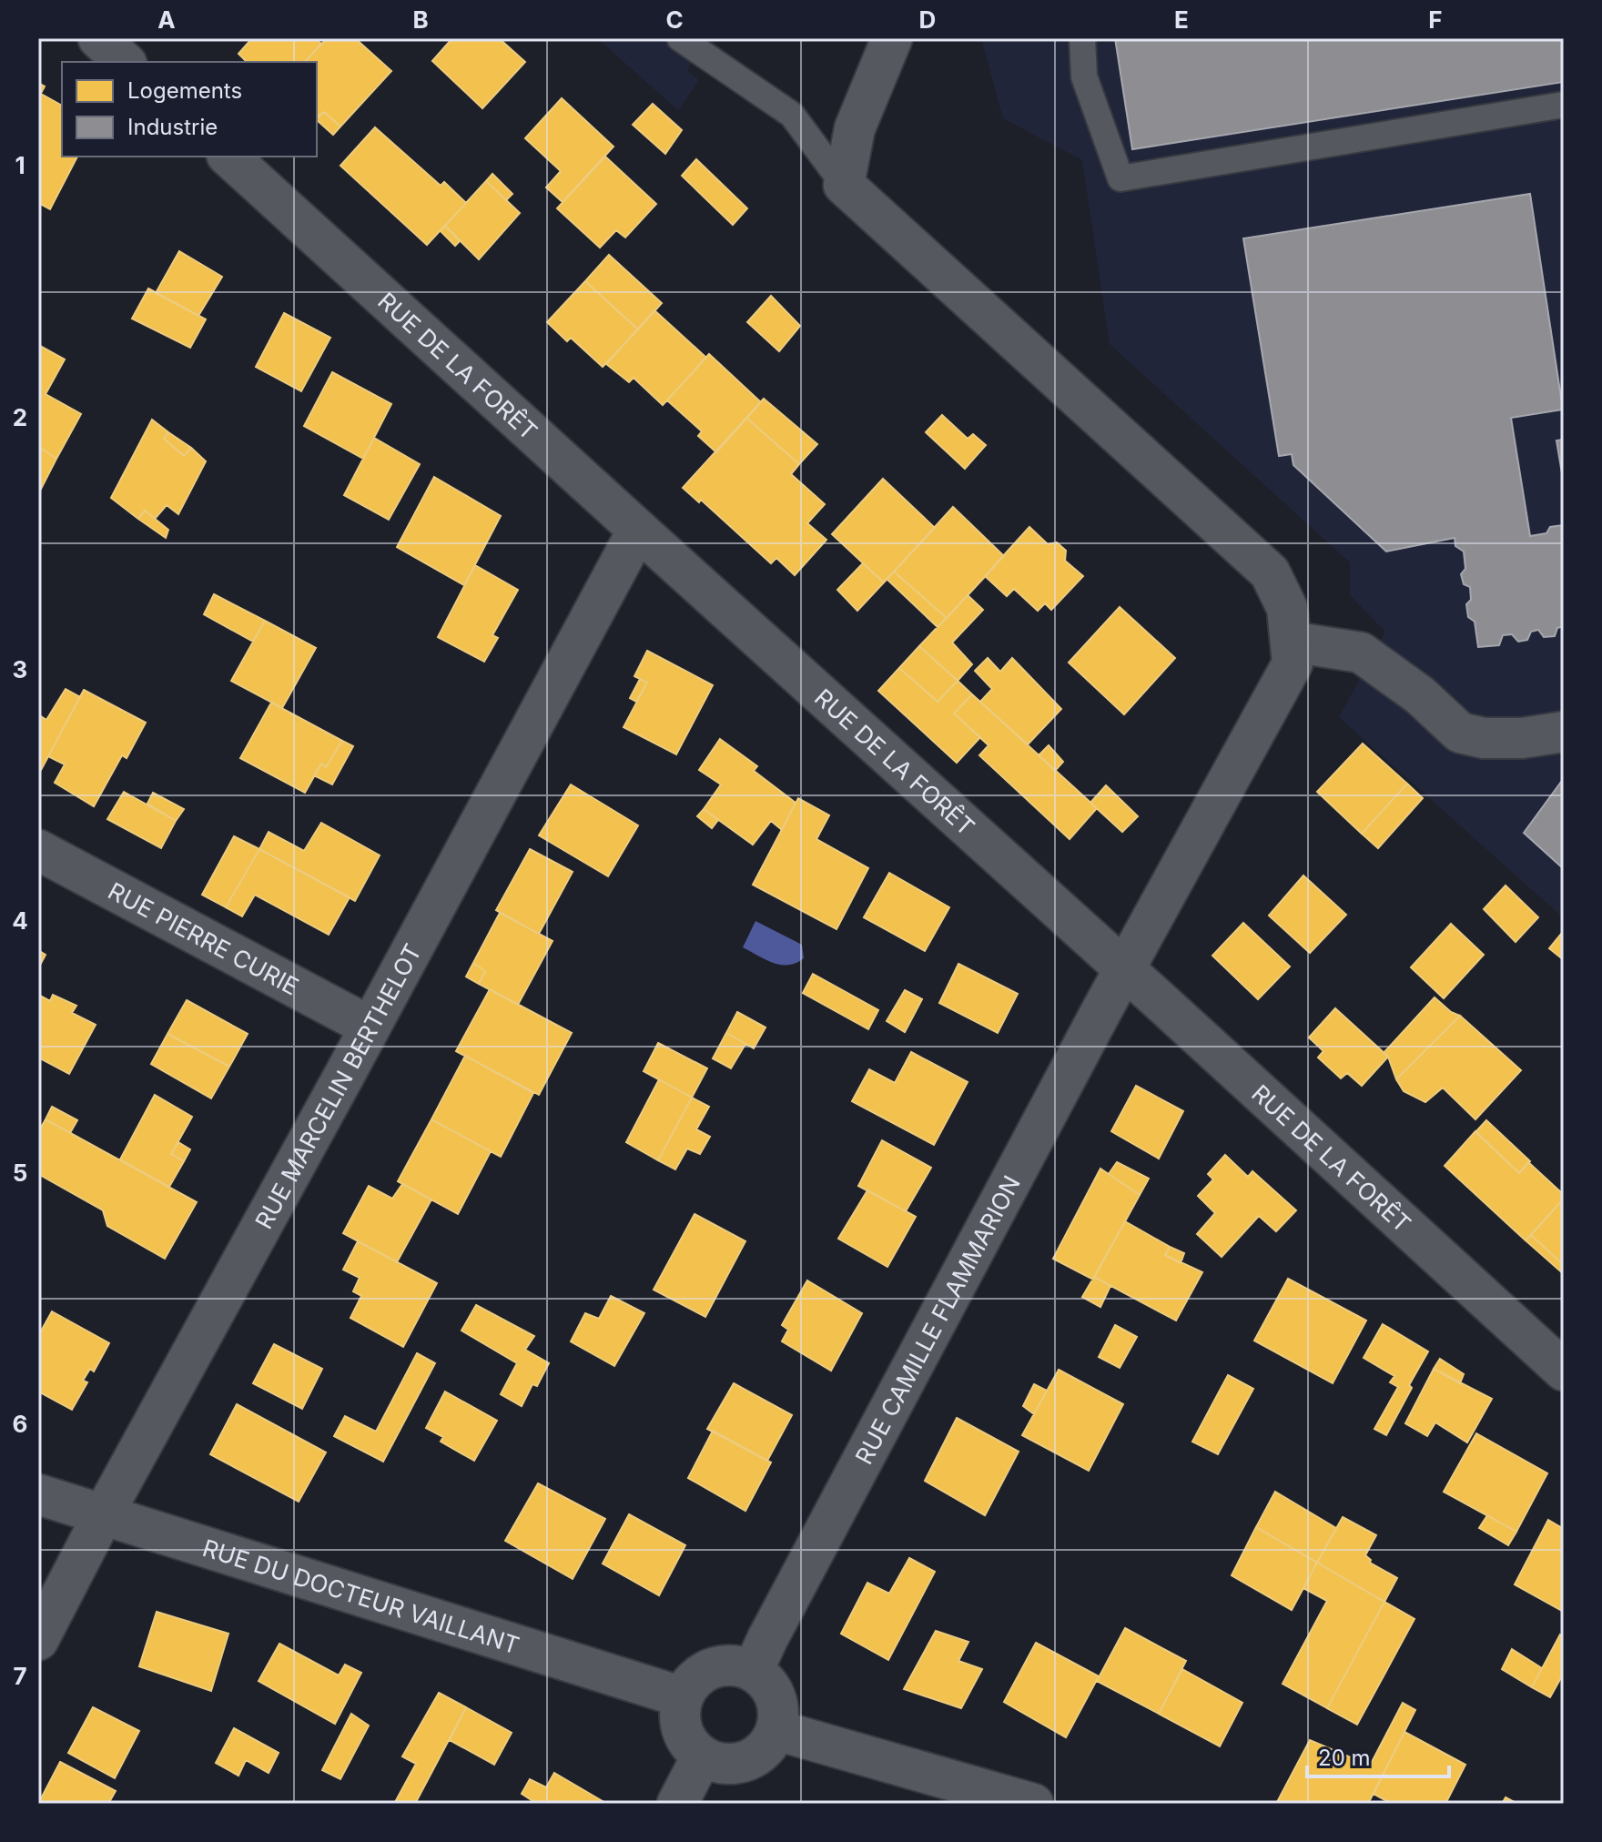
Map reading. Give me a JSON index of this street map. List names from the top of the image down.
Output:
{
  "streets": {
    "street": [
      "RUE DE LA FORÊT",
      "RUE PIERRE CURIE",
      "RUE MARCELIN BERTHELOT",
      "RUE CAMILLE FLAMMARION",
      "RUE DU DOCTEUR VAILLANT"
    ]
  },
  "crossings": [
    ["RUE DE LA FORÊT", "RUE MARCELIN BERTHELOT"],
    ["RUE DE LA FORÊT", "RUE CAMILLE FLAMMARION"],
    ["RUE PIERRE CURIE", "RUE MARCELIN BERTHELOT"],
    ["RUE MARCELIN BERTHELOT", "RUE DU DOCTEUR VAILLANT"],
    ["RUE CAMILLE FLAMMARION", "RUE DU DOCTEUR VAILLANT"]
  ],
  "legend": ["Logements", "Industrie"],
  "scale_bar": "20 m",
  "grid": {
    "columns": [
      "A",
      "B",
      "C",
      "D",
      "E",
      "F"
    ],
    "rows": [
      "1",
      "2",
      "3",
      "4",
      "5",
      "6",
      "7"
    ]
  }
}
